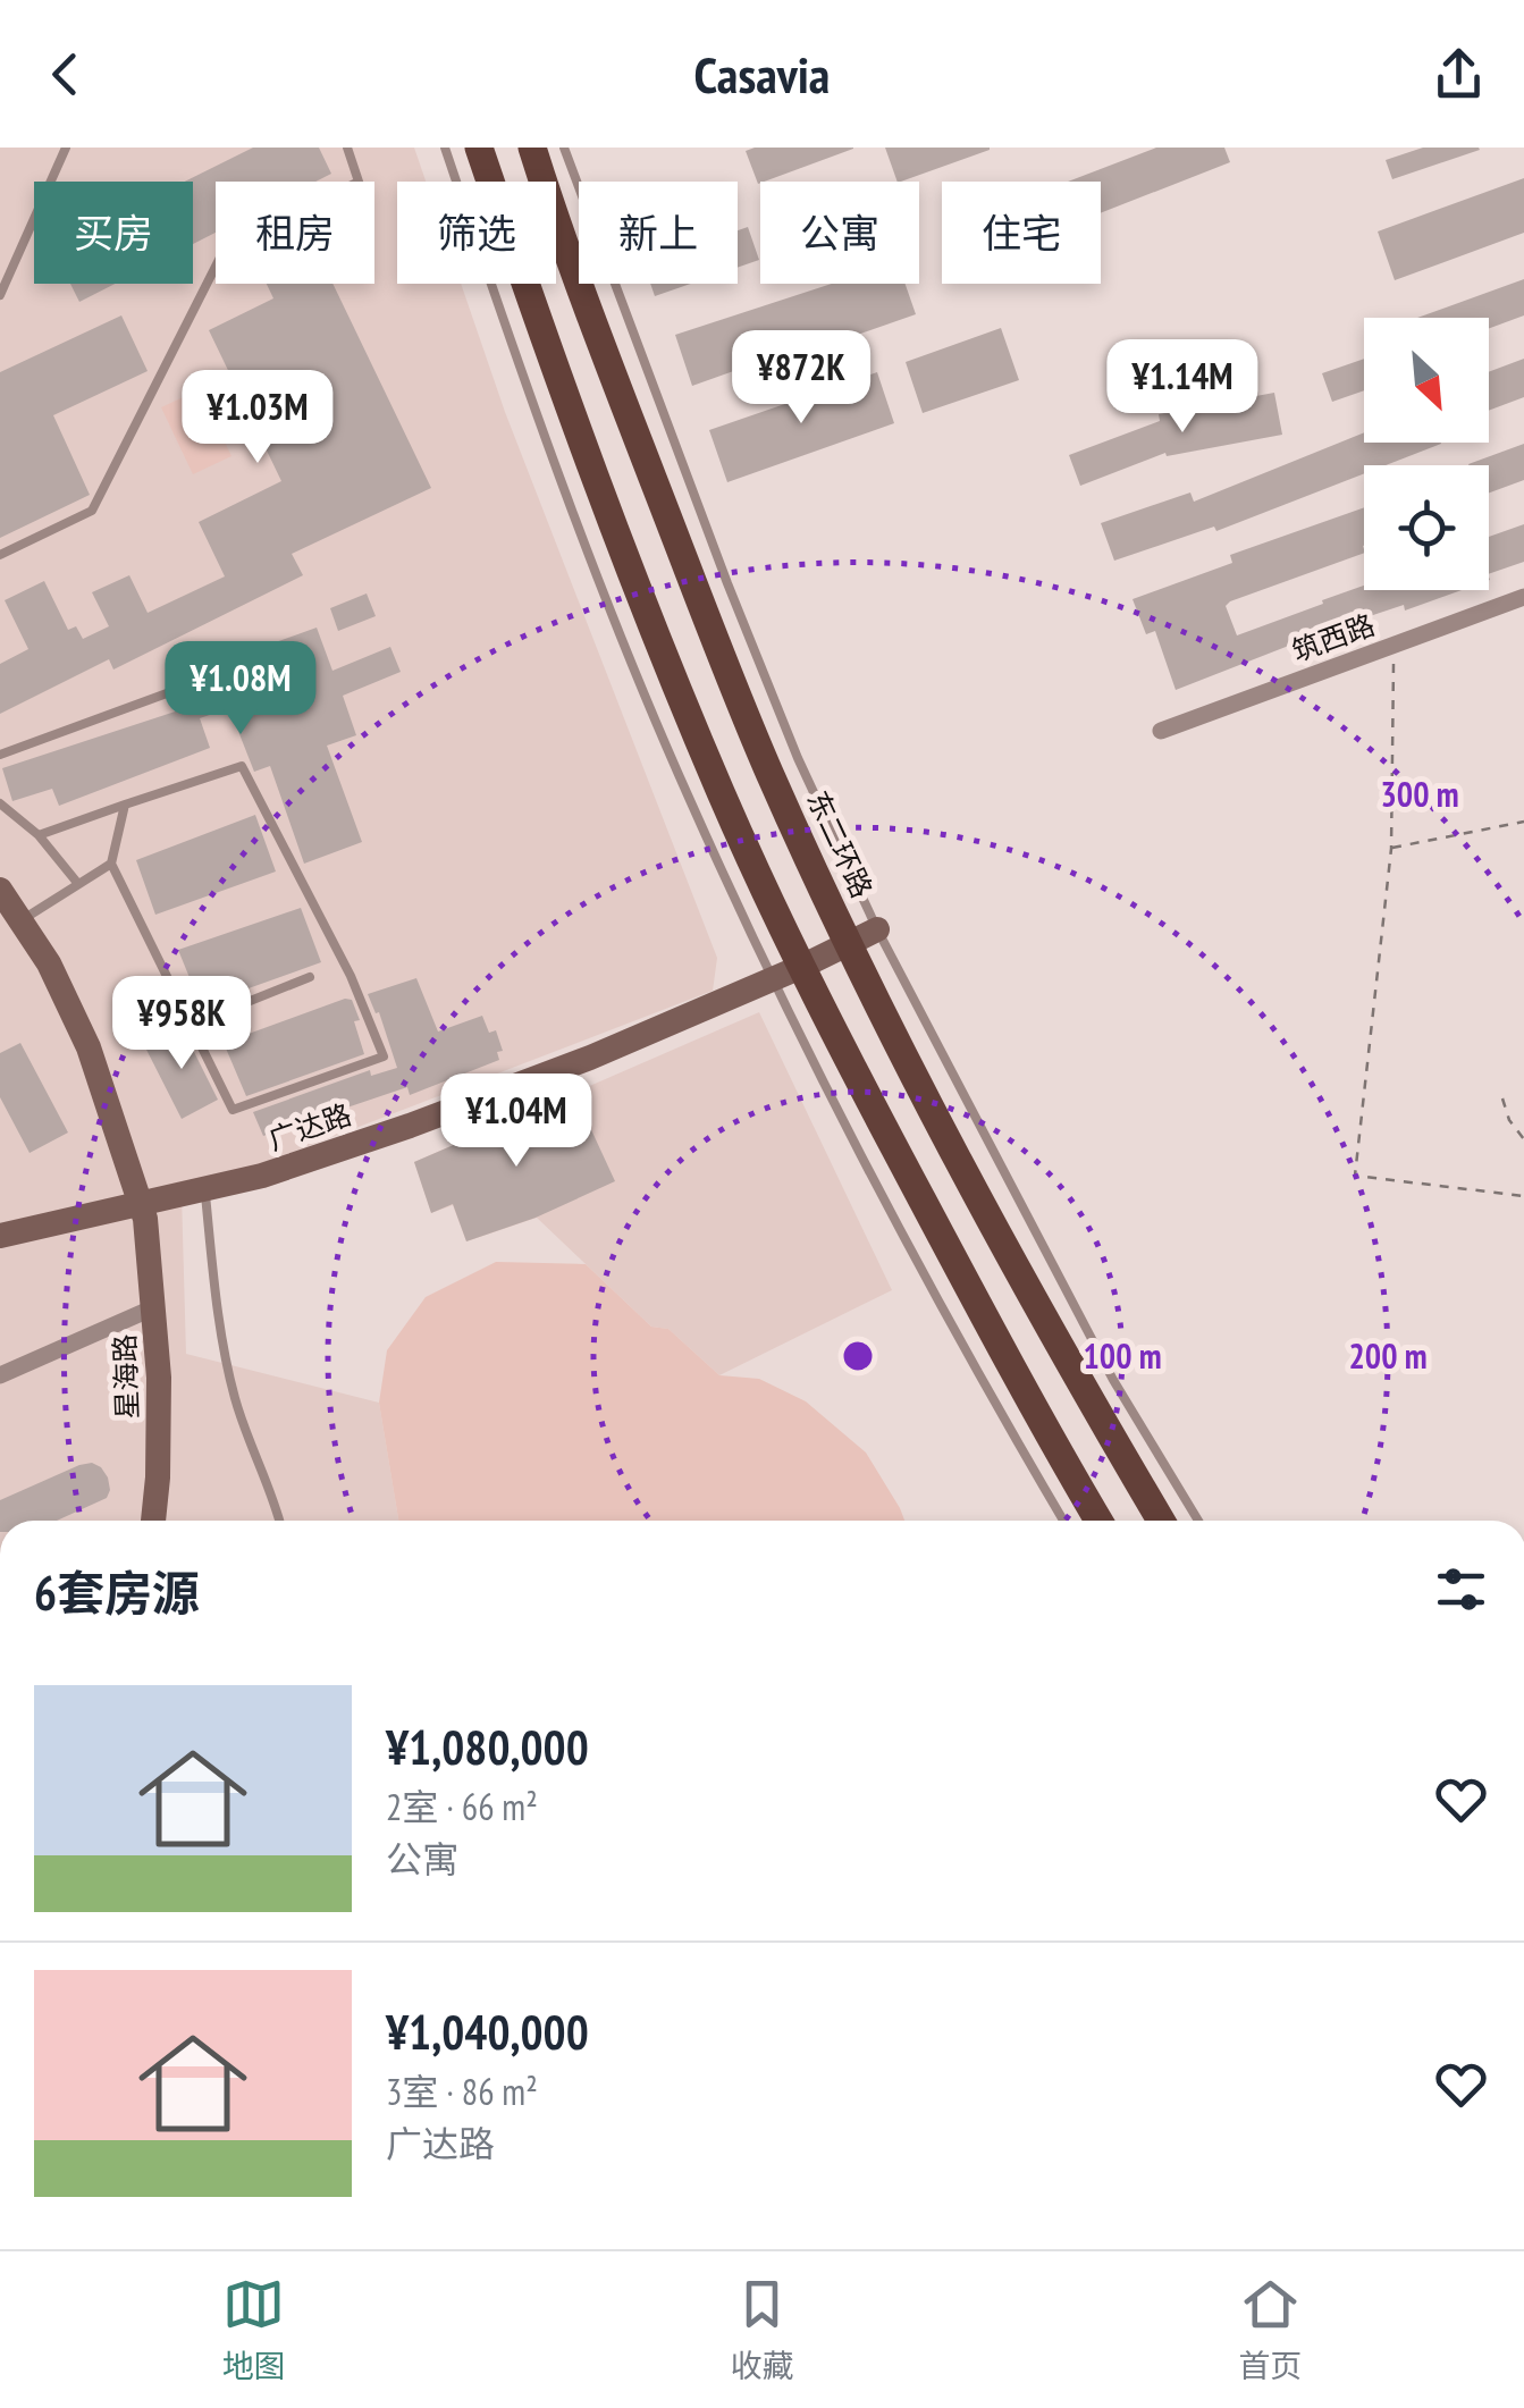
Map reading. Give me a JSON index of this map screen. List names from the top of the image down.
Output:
{
  "streets": {
    "main road": ["东二环路"],
    "street": ["筑西路", "广达路", "星海路"]
  },
  "crossings": [
    ["东二环路", "广达路"],
    ["广达路", "星海路"]
  ],
  "north": "bottom right",
  "page": {
    "header": "Casavia",
    "chip": [
      "买房",
      "租房",
      "筛选",
      "新上",
      "公寓",
      "住宅"
    ],
    "price": [
      "¥872K",
      "¥1.14M",
      "¥1.03M",
      "¥1.08M",
      "¥958K",
      "¥1.04M"
    ],
    "heading": "6套房源",
    "list": [
      {
        "name": "¥1,080,000",
        "note": "2室 · 66 m² · 公寓"
      },
      {
        "name": "¥1,040,000",
        "note": "3室 · 86 m² · 广达路"
      }
    ],
    "tabs": ["地图", "收藏", "首页"]
  },
  "rings": ["300 m", "100 m", "200 m"]
}
